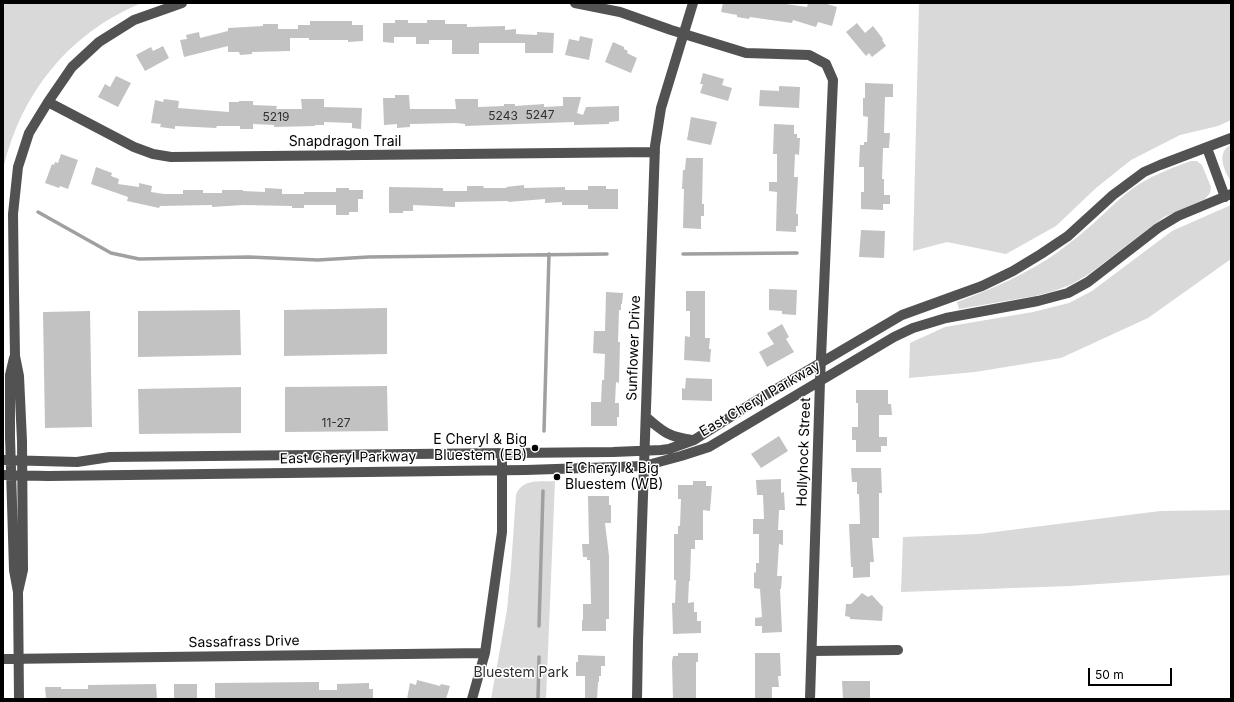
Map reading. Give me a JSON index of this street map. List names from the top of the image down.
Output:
{
  "streets": {
    "street": [
      "Snapdragon Trail",
      "Sunflower Drive",
      "East Cheryl Parkway",
      "Hollyhock Street",
      "Sassafrass Drive"
    ]
  },
  "crossings": [
    ["Snapdragon Trail", "Sunflower Drive"],
    ["Sunflower Drive", "East Cheryl Parkway"],
    ["Sunflower Drive", "Hollyhock Street"],
    ["East Cheryl Parkway", "Hollyhock Street"]
  ],
  "parks": ["Bluestem Park"],
  "places": ["E Cheryl & Big Bluestem (EB)", "E Cheryl & Big Bluestem (WB)"],
  "house_numbers": [
    "5247",
    "5243",
    "5219",
    "11-27"
  ],
  "scale_bar": "50 m"
}
